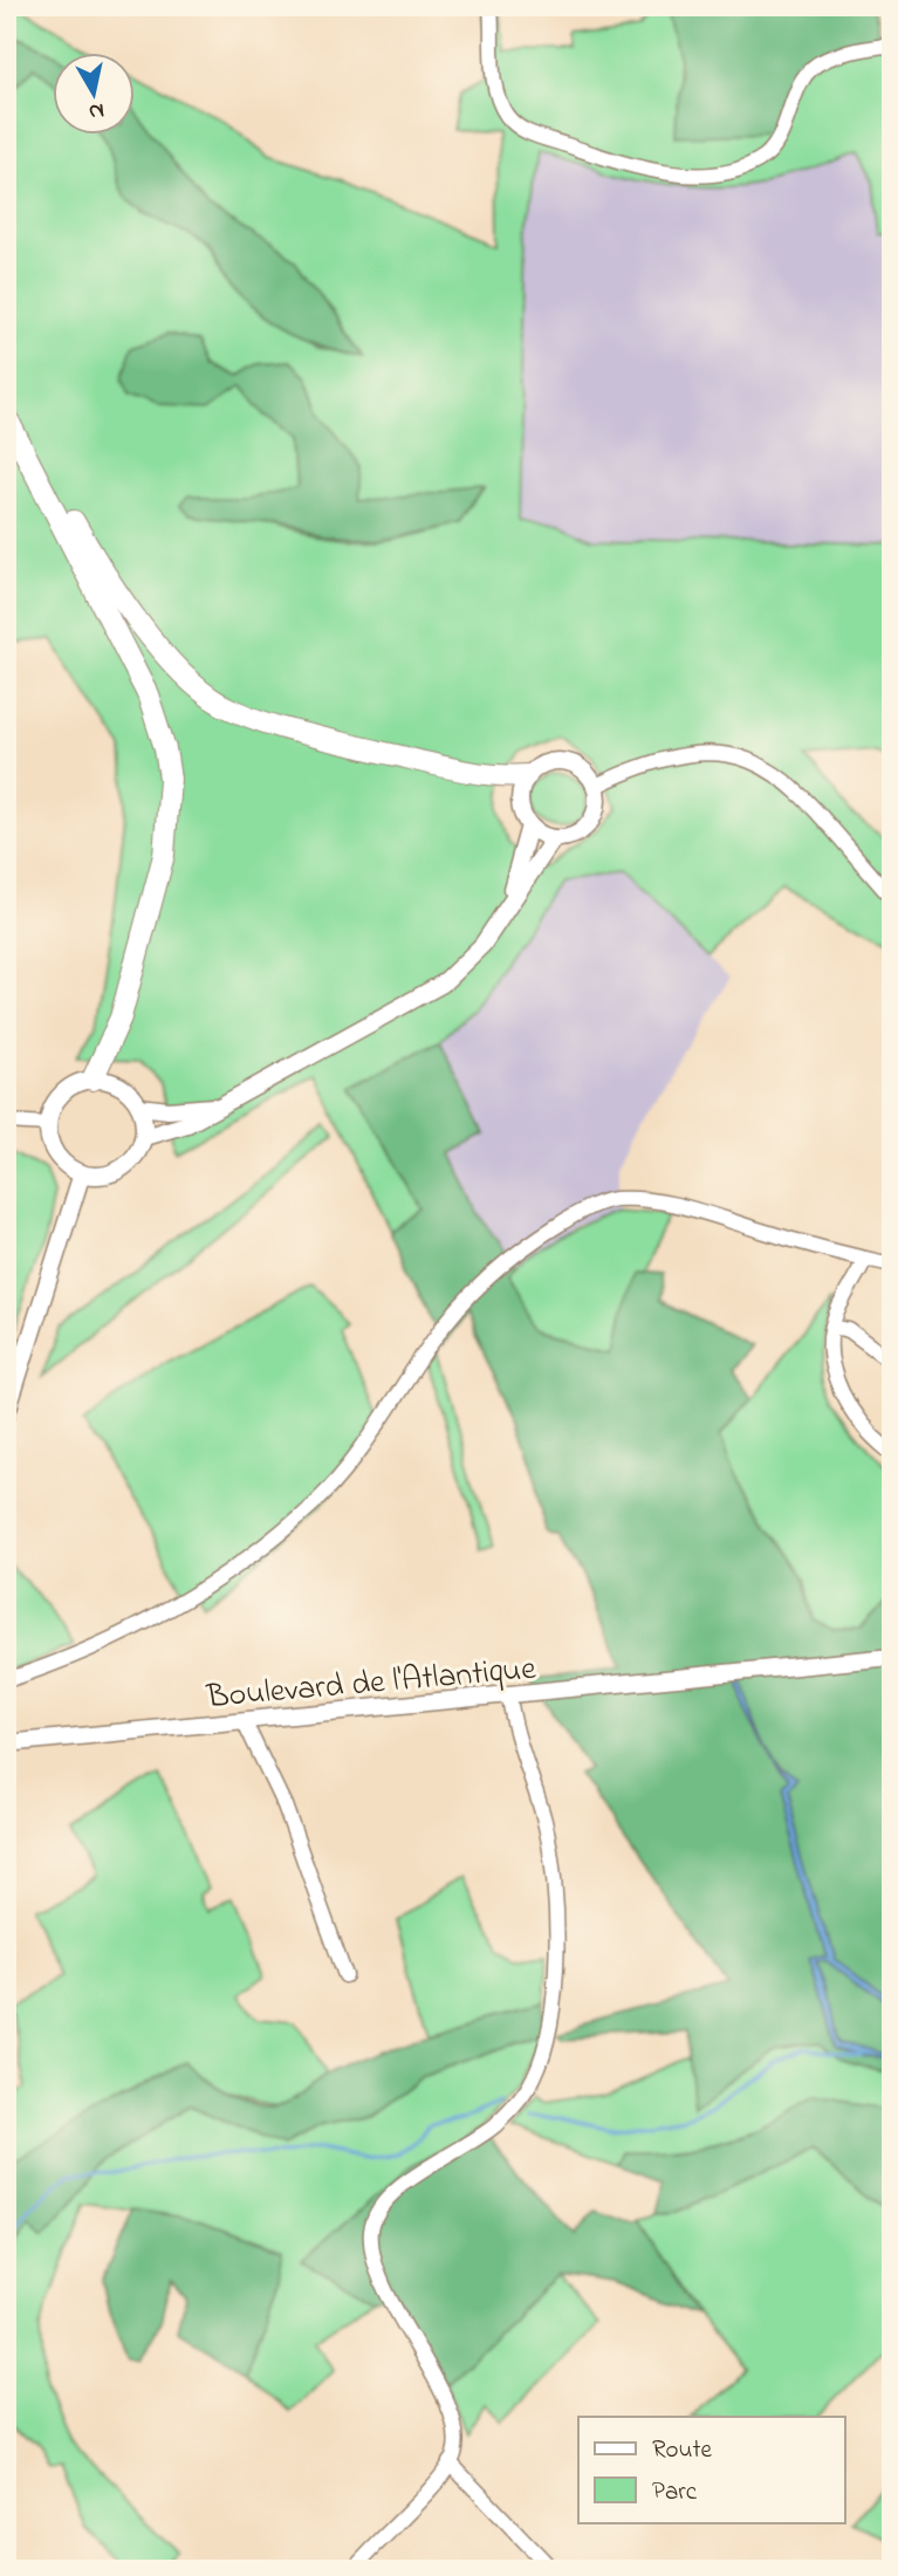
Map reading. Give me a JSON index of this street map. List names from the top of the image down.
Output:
{
  "streets": {
    "main road": ["Boulevard de l'Atlantique"]
  },
  "legend": ["Route", "Parc"],
  "north": "bottom"
}
